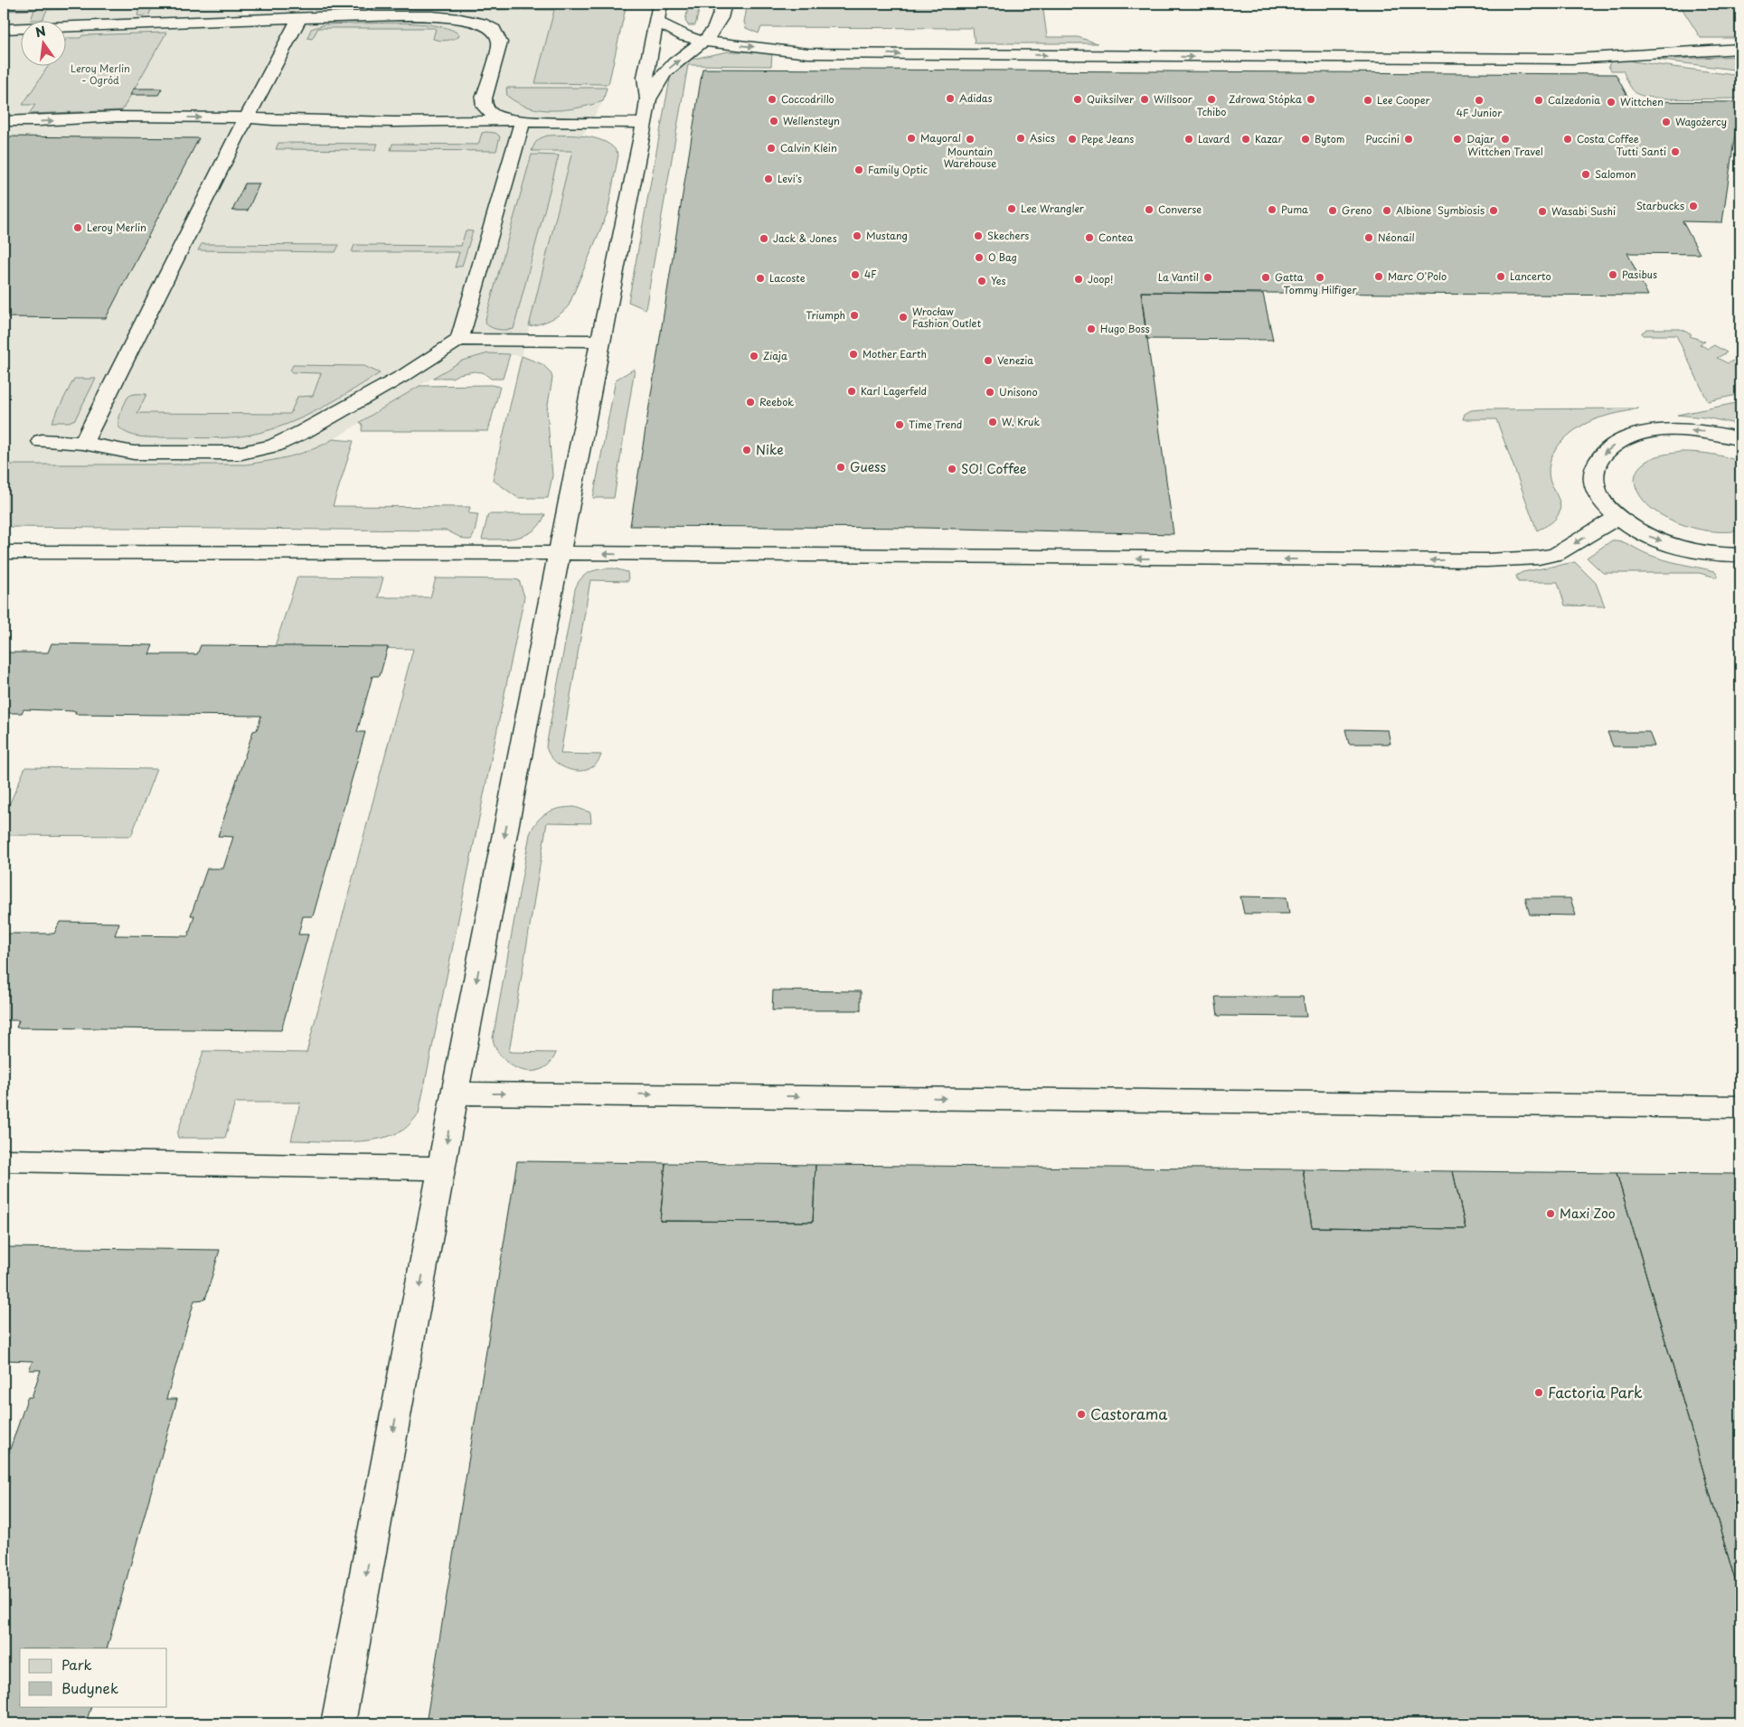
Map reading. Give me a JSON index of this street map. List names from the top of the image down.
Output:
{
  "parks": ["Leroy Merlin - Ogród"],
  "places": [
    "Adidas",
    "Coccodrillo",
    "Quiksilver",
    "Willsoor",
    "Tchibo",
    "Zdrowa Stópka",
    "Lee Cooper",
    "4F Junior",
    "Calzedonia",
    "Wittchen",
    "Wellensteyn",
    "Wagożercy",
    "Mayoral",
    "Asics",
    "Mountain Warehouse",
    "Pepe Jeans",
    "Lavard",
    "Kazar",
    "Bytom",
    "Puccini",
    "Dajar",
    "Wittchen Travel",
    "Costa Coffee",
    "Calvin Klein",
    "Tutti Santi",
    "Family Optic",
    "Salomon",
    "Levi's",
    "Starbucks",
    "Lee Wrangler",
    "Converse",
    "Puma",
    "Greno",
    "Albione",
    "Symbiosis",
    "Wasabi Sushi",
    "Leroy Merlin",
    "Mustang",
    "Skechers",
    "Contea",
    "Néonail",
    "Jack & Jones",
    "O Bag",
    "4F",
    "Pasibus",
    "Marc O'Polo",
    "Lancerto",
    "La Vantil",
    "Gatta",
    "Tommy Hilfiger",
    "Lacoste",
    "Joop!",
    "Yes",
    "Triumph",
    "Wrocław Fashion Outlet",
    "Hugo Boss",
    "Mother Earth",
    "Ziaja",
    "Venezia",
    "Karl Lagerfeld",
    "Unisono",
    "Reebok",
    "W. Kruk",
    "Time Trend",
    "Nike",
    "Guess",
    "SO! Coffee",
    "Maxi Zoo",
    "Factoria Park",
    "Castorama"
  ],
  "legend": ["Park", "Budynek"],
  "north": "top"
}
